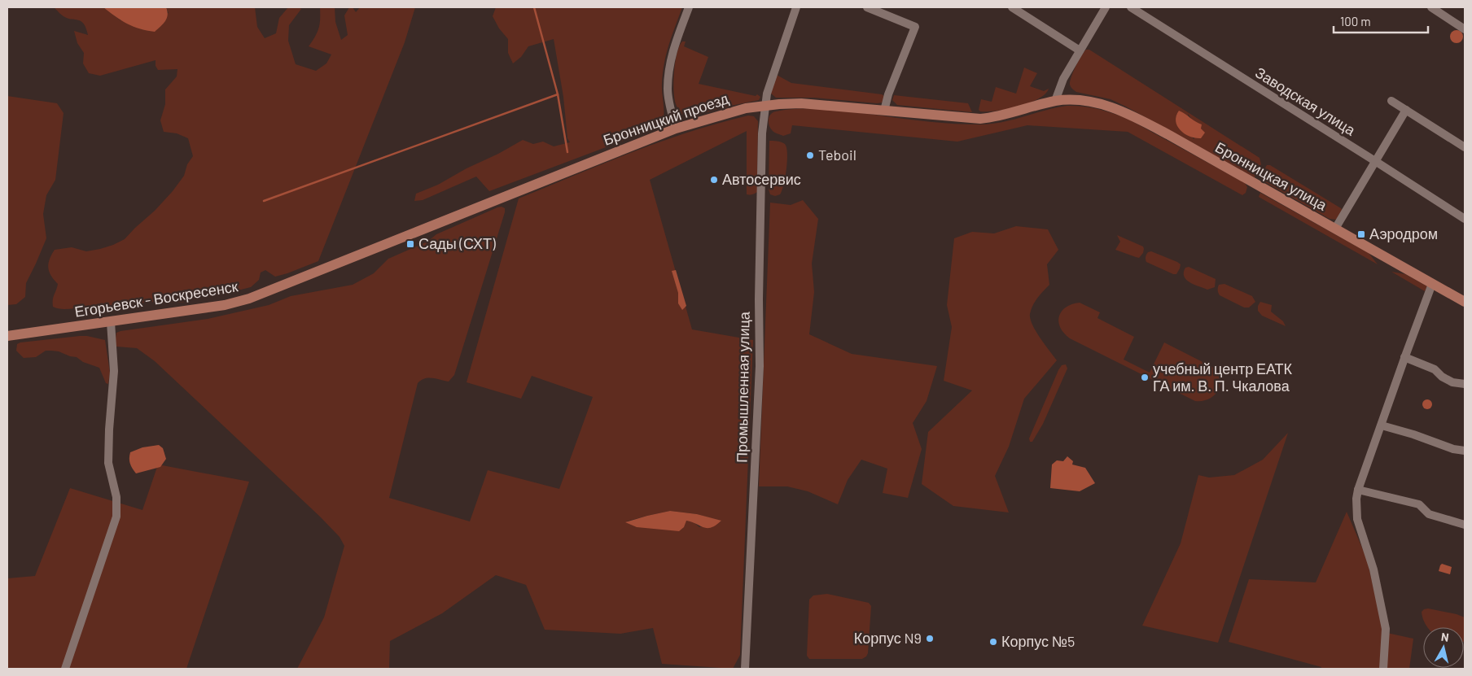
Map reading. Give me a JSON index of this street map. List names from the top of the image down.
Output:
{
  "streets": {
    "main road": ["Бронницкий проезд", "Бронницкая улица", "Егорьевск - Воскресенск"],
    "street": ["Заводская улица", "Промышленная улица"]
  },
  "crossings": [
    ["Бронницкий проезд", "Бронницкая улица"],
    ["Бронницкий проезд", "Егорьевск - Воскресенск"],
    ["Бронницкий проезд", "Промышленная улица"]
  ],
  "places": {
    "other": [
      "Teboil",
      "Автосервис",
      "учебный центр ЕАТК ГА им. В. П. Чкалова",
      "Корпус N9",
      "Корпус №5"
    ],
    "transit": ["Аэродром", "Сады (СХТ)"]
  },
  "scale_bar": "100 m",
  "north": "top"
}
